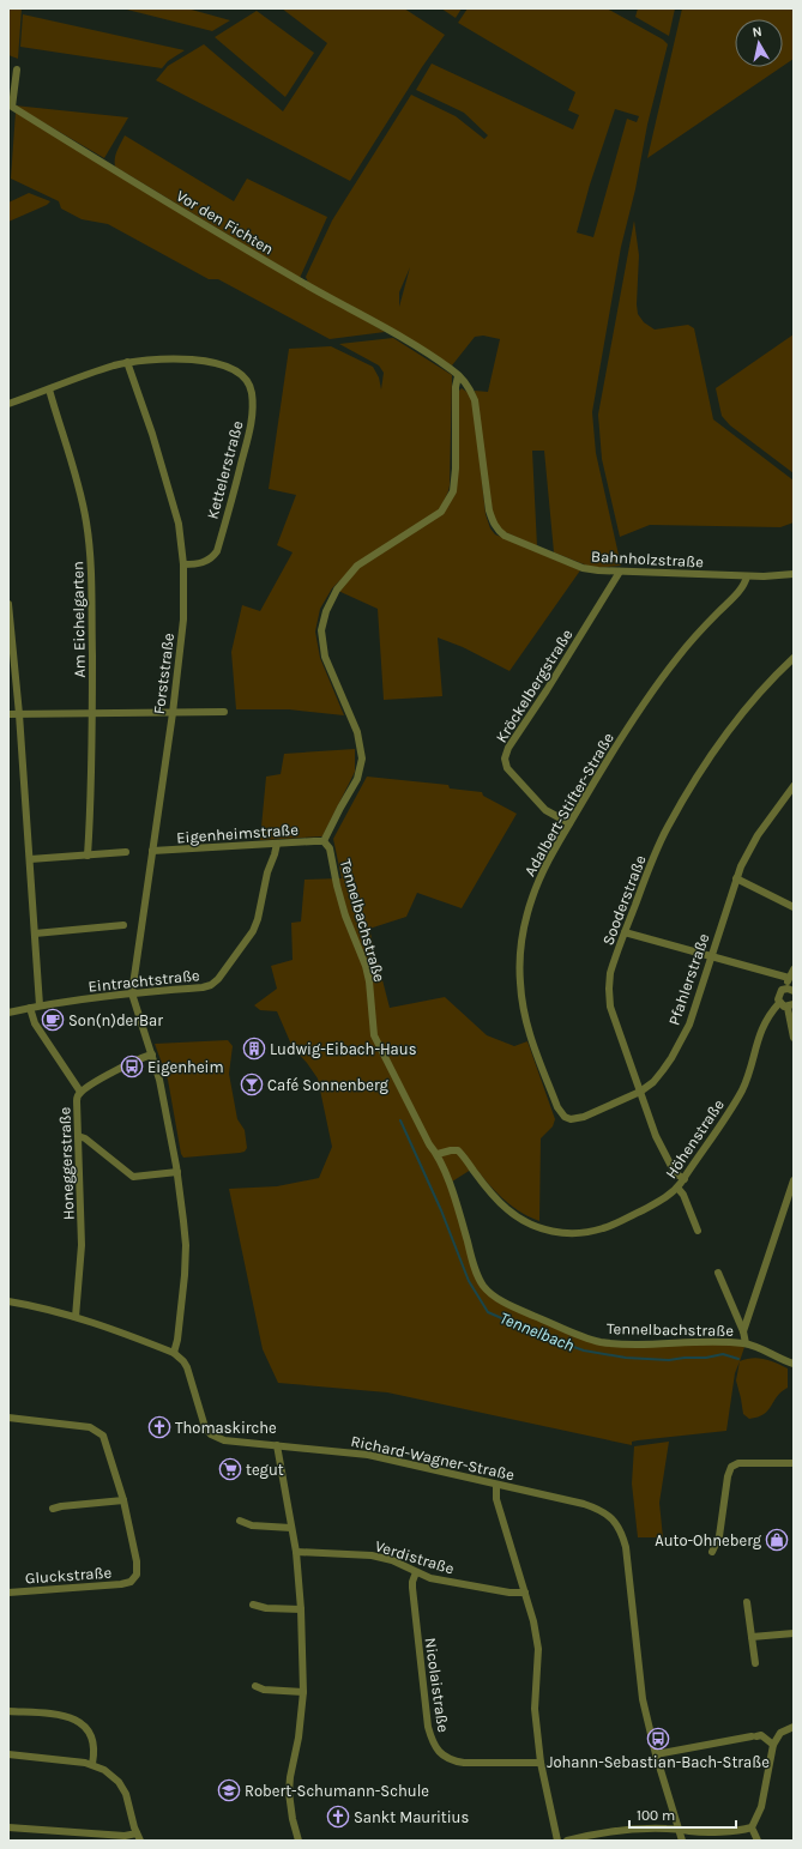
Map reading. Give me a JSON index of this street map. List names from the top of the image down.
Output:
{
  "streets": {
    "street": [
      "Vor den Fichten",
      "Kettelerstraße",
      "Bahnholzstraße",
      "Am Eichelgarten",
      "Forststraße",
      "Kröckelbergstraße",
      "Adalbert-Stifter-Straße",
      "Eigenheimstraße",
      "Sooderstraße",
      "Tennelbachstraße",
      "Pfahlerstraße",
      "Eintrachtstraße",
      "Höhenstraße",
      "Honeggerstraße",
      "Richard-Wagner-Straße",
      "Verdistraße",
      "Gluckstraße",
      "Nicolaistraße"
    ]
  },
  "crossings": [
    ["Vor den Fichten", "Bahnholzstraße"],
    ["Kettelerstraße", "Am Eichelgarten"],
    ["Kettelerstraße", "Forststraße"],
    ["Bahnholzstraße", "Kröckelbergstraße"],
    ["Bahnholzstraße", "Adalbert-Stifter-Straße"],
    ["Forststraße", "Eigenheimstraße"],
    ["Forststraße", "Eintrachtstraße"],
    ["Kröckelbergstraße", "Adalbert-Stifter-Straße"],
    ["Adalbert-Stifter-Straße", "Pfahlerstraße"],
    ["Eigenheimstraße", "Tennelbachstraße"],
    ["Eigenheimstraße", "Eintrachtstraße"],
    ["Sooderstraße", "Pfahlerstraße"],
    ["Sooderstraße", "Höhenstraße"],
    ["Tennelbachstraße", "Höhenstraße"],
    ["Verdistraße", "Nicolaistraße"]
  ],
  "water": ["Tennelbach"],
  "places": {
    "cafe": ["Son(n)derBar"],
    "building": ["Ludwig-Eibach-Haus"],
    "bus stop": ["Eigenheim", "Johann-Sebastian-Bach-Straße"],
    "bar": ["Café Sonnenberg"],
    "church": ["Thomaskirche", "Sankt Mauritius"],
    "supermarket": ["tegut"],
    "shop": ["Auto-Ohneberg"],
    "school or university": ["Robert-Schumann-Schule"]
  },
  "scale_bar": "100 m",
  "north": "top"
}
